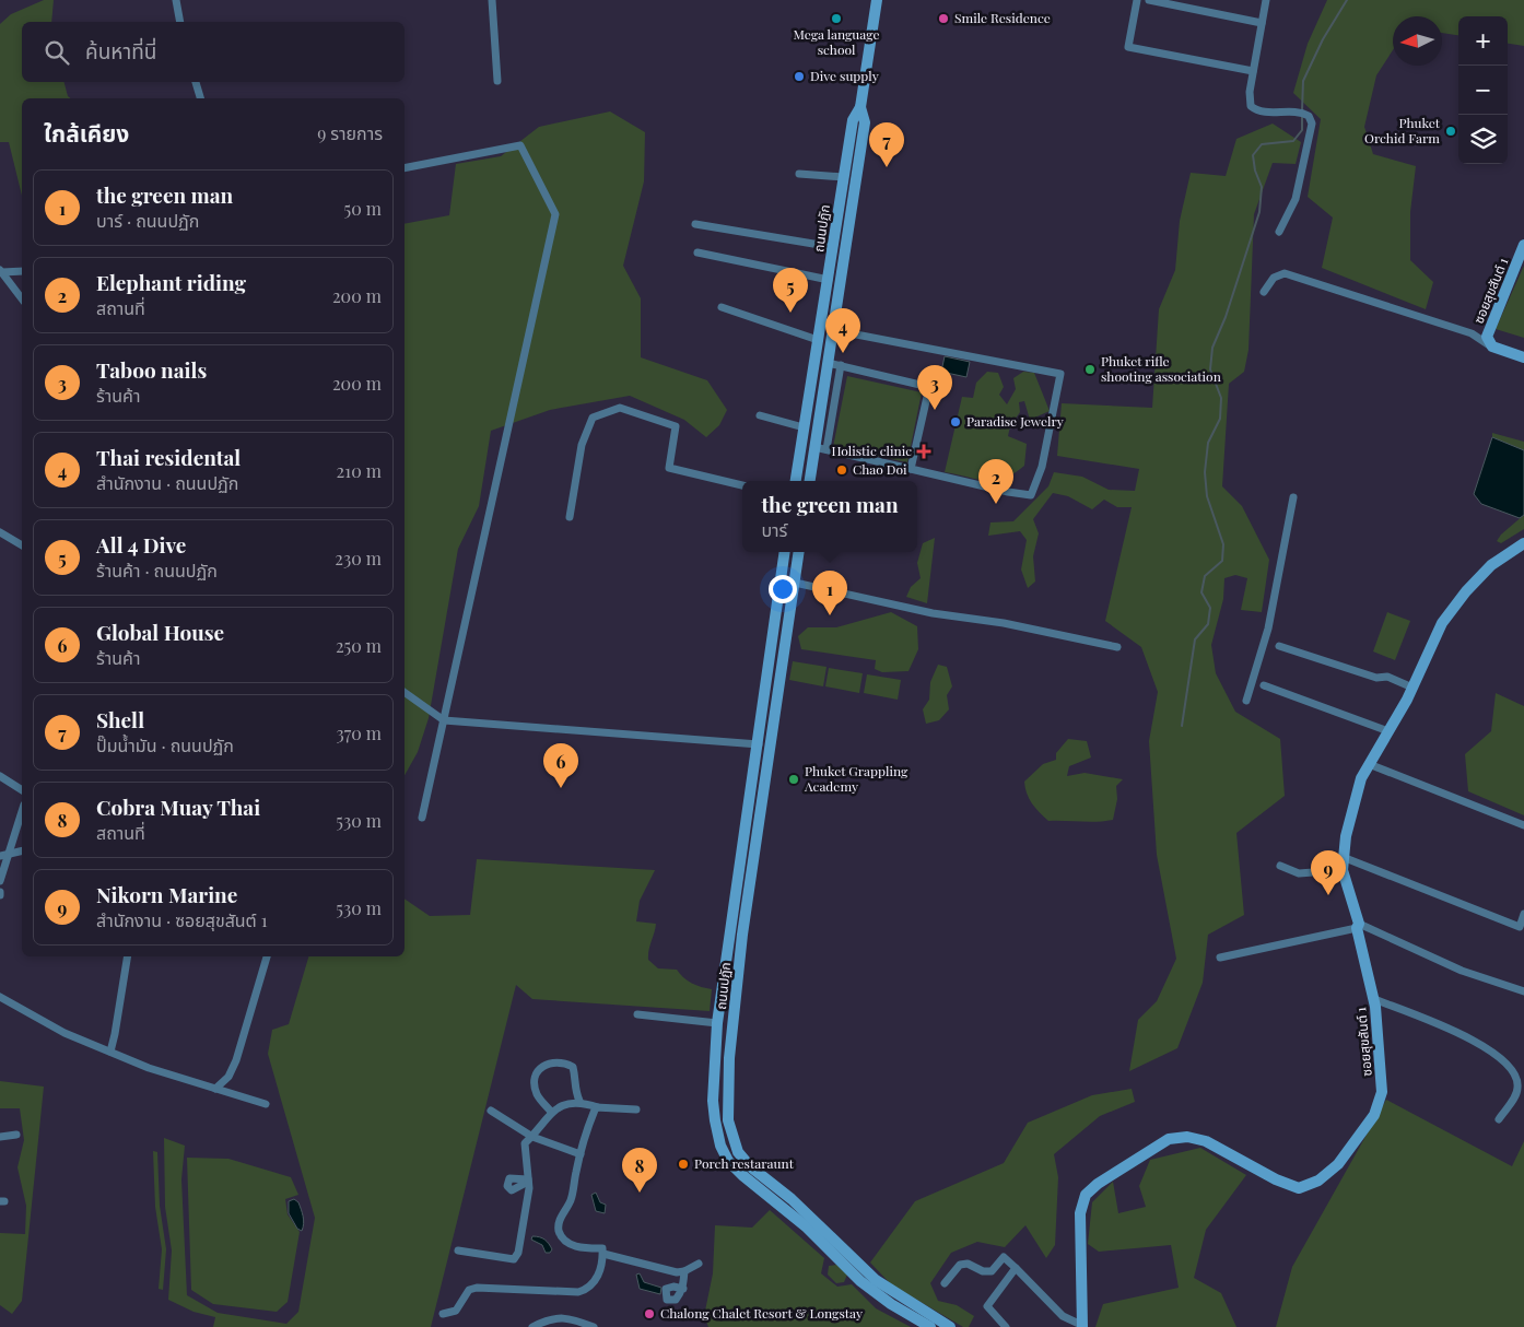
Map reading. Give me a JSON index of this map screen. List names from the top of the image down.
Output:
{
  "streets": {
    "main road": ["ถนนปฏัก", "ซอยสุขสันต์ 1"]
  },
  "places": {
    "other": [
      "Mega language school",
      "Smile Residence",
      "Dive supply",
      "Phuket Orchid Farm",
      "Phuket rifle shooting association",
      "Paradise Jewelry",
      "Chao Doi",
      "Phuket Grappling Academy",
      "Porch restaraunt",
      "Chalong Chalet Resort & Longstay"
    ],
    "health": ["Holistic clinic"]
  },
  "north": "left",
  "page": {
    "map_buttons": ["+", "−"],
    "search": "ค้นหาที่นี่",
    "heading": ["ใกล้เคียง", "9 รายการ"],
    "pins": [
      "7",
      "5",
      "4",
      "3",
      "2",
      "1",
      "6",
      "9",
      "8"
    ],
    "list": [
      {
        "mark": "1",
        "name": "the green man",
        "note": "บาร์ · ถนนปฏัก",
        "value": "50 m"
      },
      {
        "mark": "2",
        "name": "Elephant riding",
        "note": "สถานที่",
        "value": "200 m"
      },
      {
        "mark": "3",
        "name": "Taboo nails",
        "note": "ร้านค้า",
        "value": "200 m"
      },
      {
        "mark": "4",
        "name": "Thai residental",
        "note": "สำนักงาน · ถนนปฏัก",
        "value": "210 m"
      },
      {
        "mark": "5",
        "name": "All 4 Dive",
        "note": "ร้านค้า · ถนนปฏัก",
        "value": "230 m"
      },
      {
        "mark": "6",
        "name": "Global House",
        "note": "ร้านค้า",
        "value": "250 m"
      },
      {
        "mark": "7",
        "name": "Shell",
        "note": "ปั๊มน้ำมัน · ถนนปฏัก",
        "value": "370 m"
      },
      {
        "mark": "8",
        "name": "Cobra Muay Thai",
        "note": "สถานที่",
        "value": "530 m"
      },
      {
        "mark": "9",
        "name": "Nikorn Marine",
        "note": "สำนักงาน · ซอยสุขสันต์ 1",
        "value": "530 m"
      }
    ],
    "popup": ["the green man", "บาร์"]
  }
}
